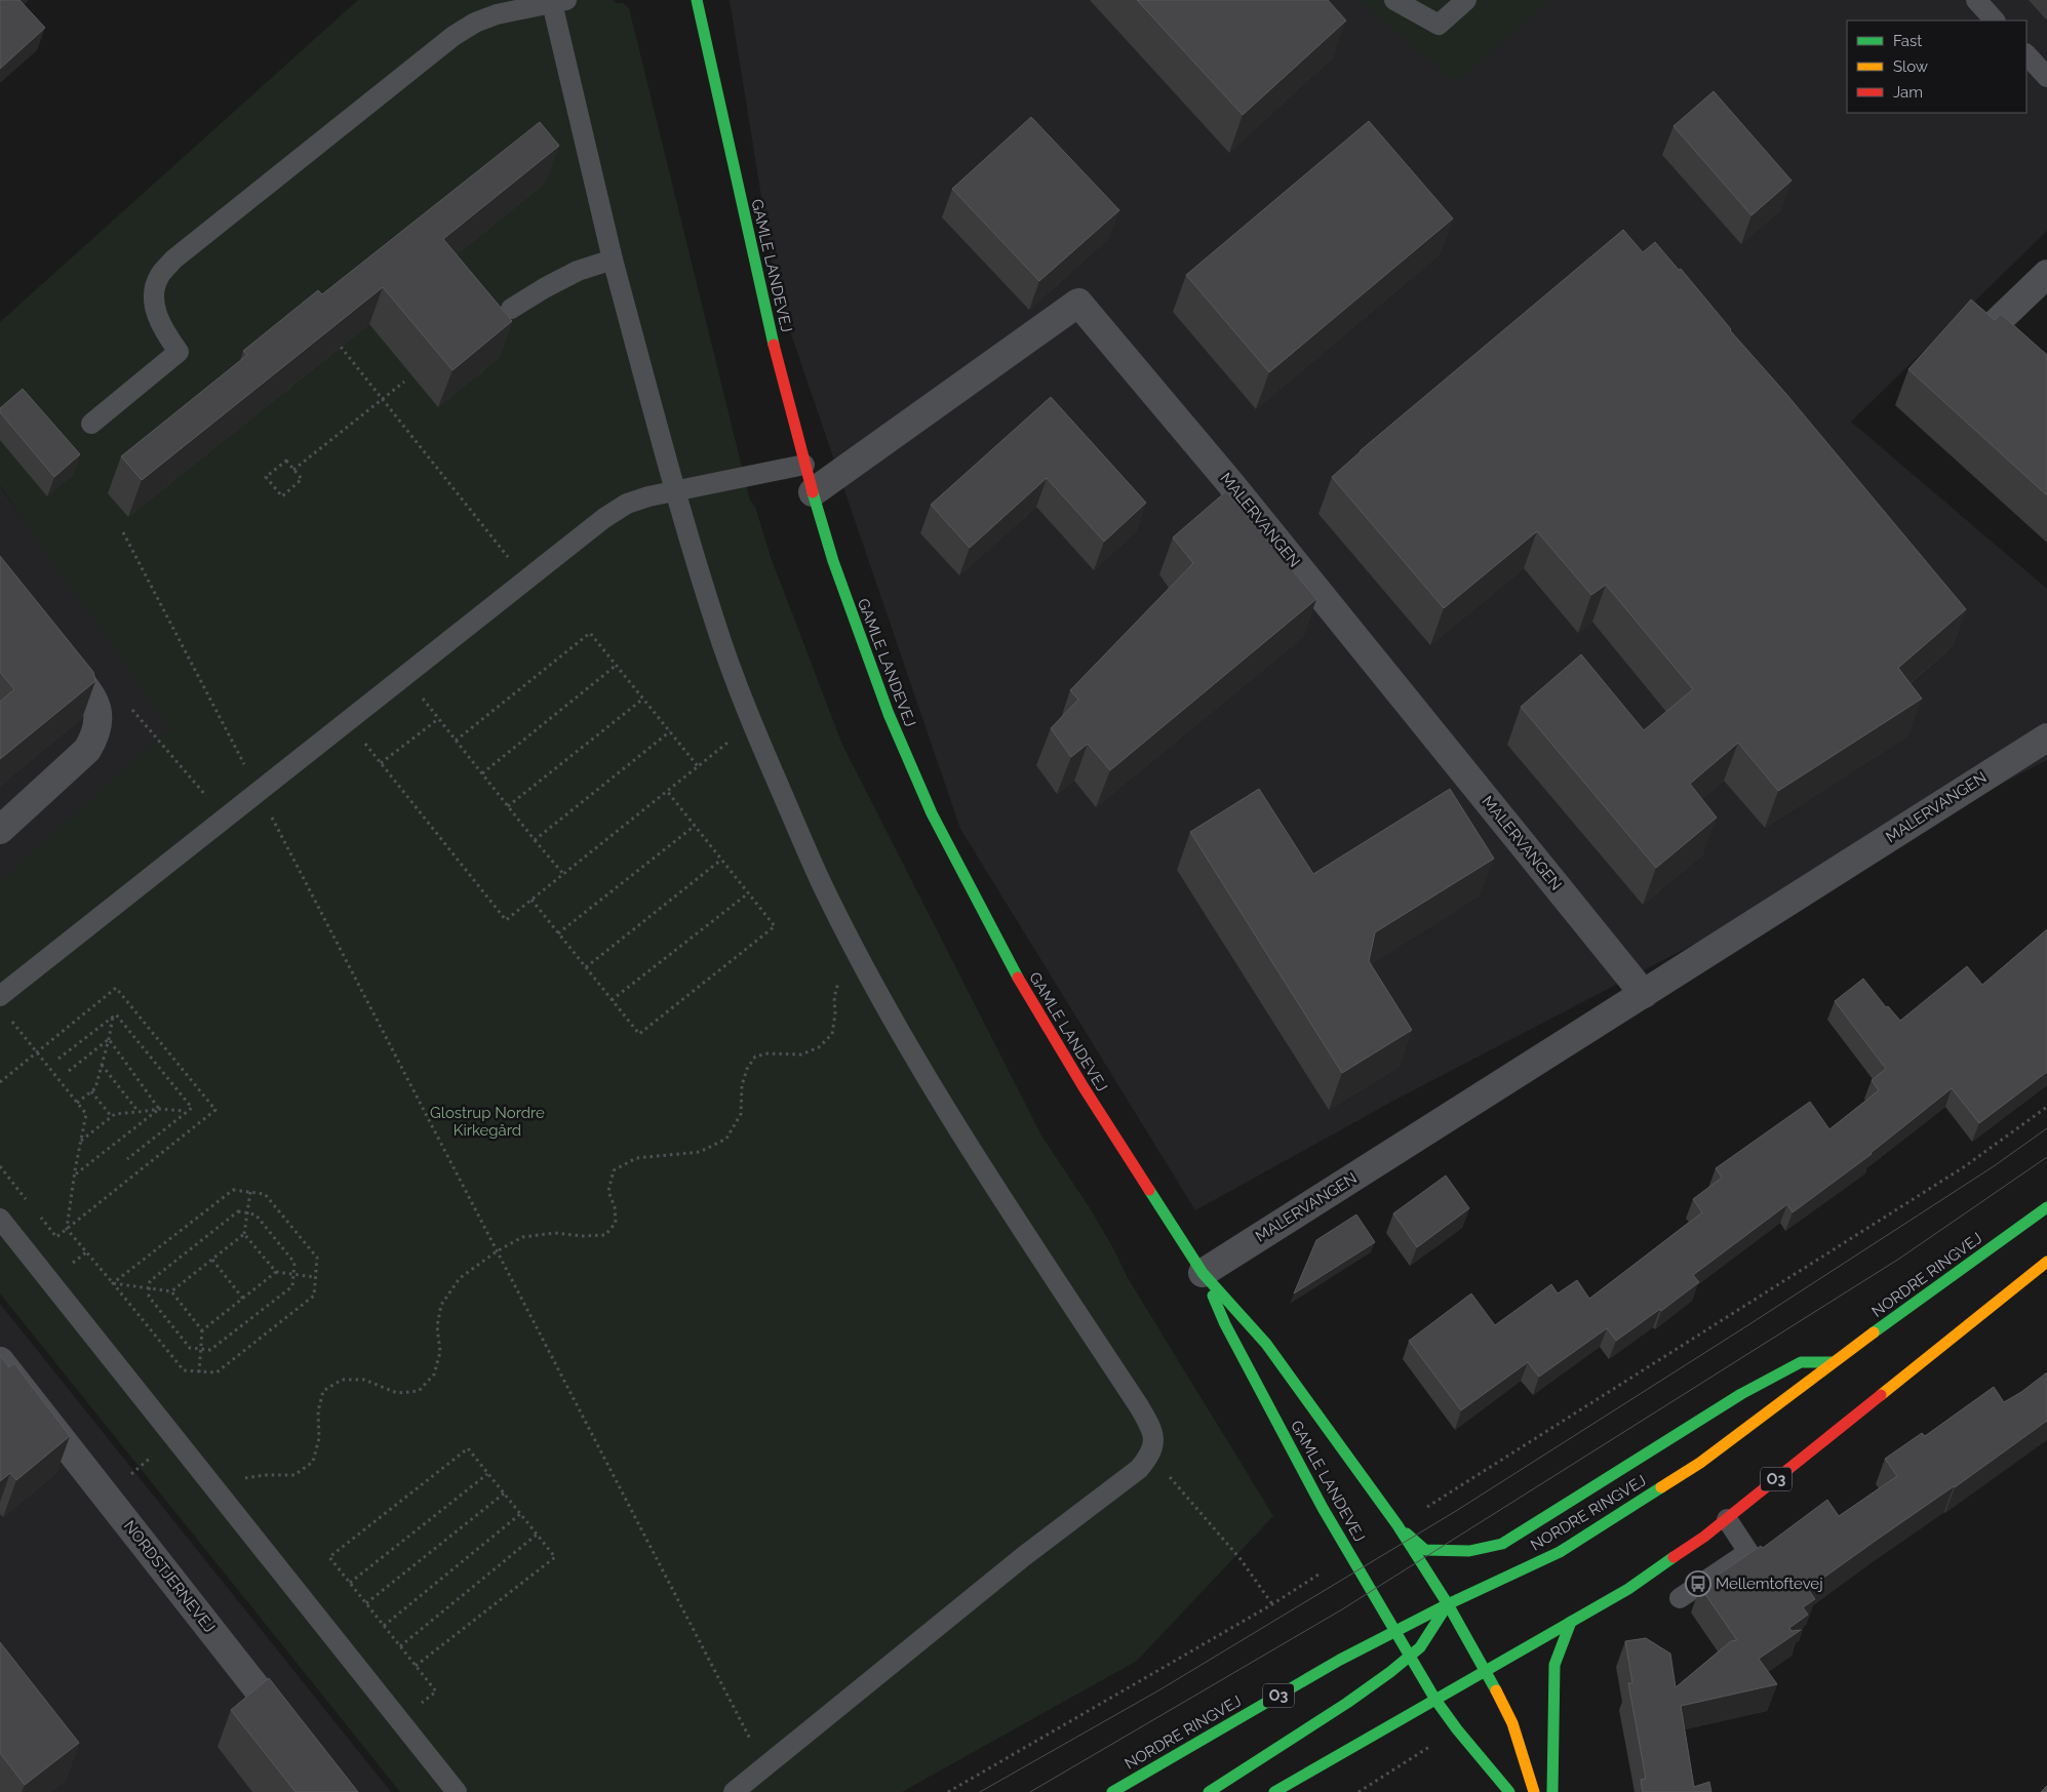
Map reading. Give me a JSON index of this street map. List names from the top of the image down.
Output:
{
  "streets": {
    "main road": ["GAMLE LANDEVEJ", "NORDRE RINGVEJ", "O3"],
    "street": ["MALERVANGEN", "NORDSTJERNEVEJ"]
  },
  "crossings": [
    ["GAMLE LANDEVEJ", "MALERVANGEN"],
    ["GAMLE LANDEVEJ", "NORDRE RINGVEJ"],
    ["GAMLE LANDEVEJ", "O3"]
  ],
  "parks": ["Glostrup Nordre Kirkegård"],
  "places": {
    "bus stop": ["Mellemtoftevej"]
  },
  "legend": ["Fast", "Slow", "Jam"]
}
